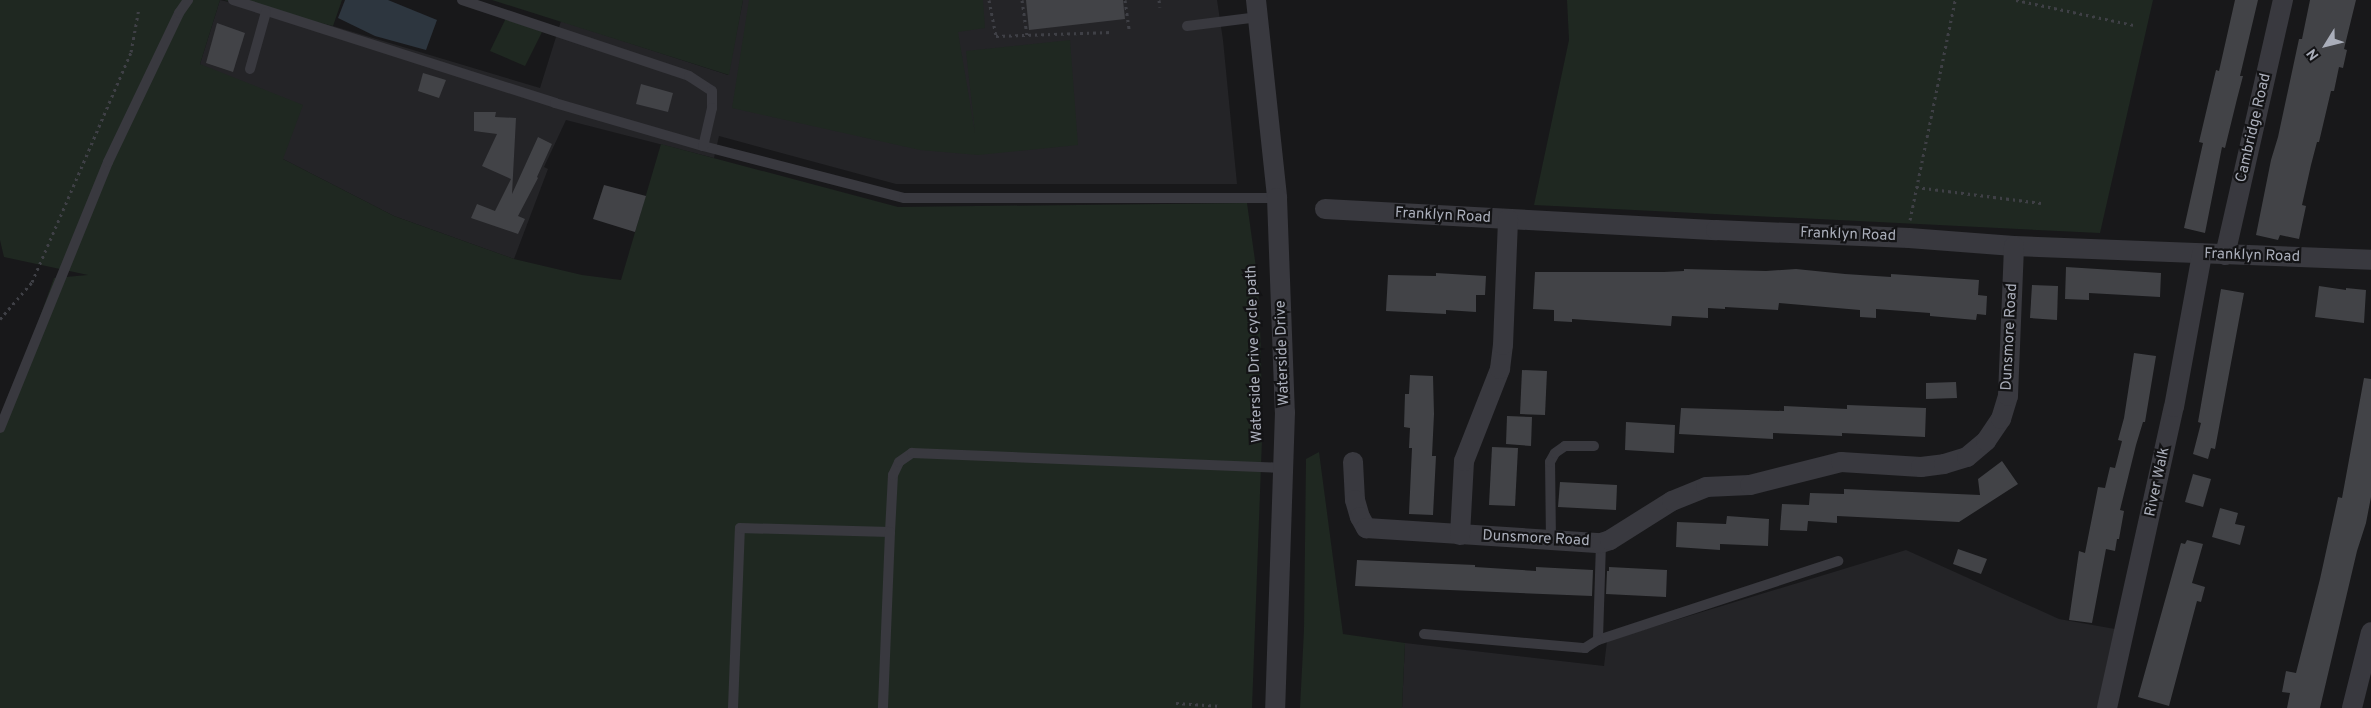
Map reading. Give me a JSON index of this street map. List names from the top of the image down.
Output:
{
  "streets": {
    "street": [
      "Cambridge Road",
      "Franklyn Road",
      "Dunsmore Road",
      "Waterside Drive",
      "River Walk"
    ]
  },
  "crossings": [
    ["Cambridge Road", "Franklyn Road"],
    ["Franklyn Road", "Dunsmore Road"],
    ["Franklyn Road", "River Walk"]
  ],
  "north": "bottom left"
}
